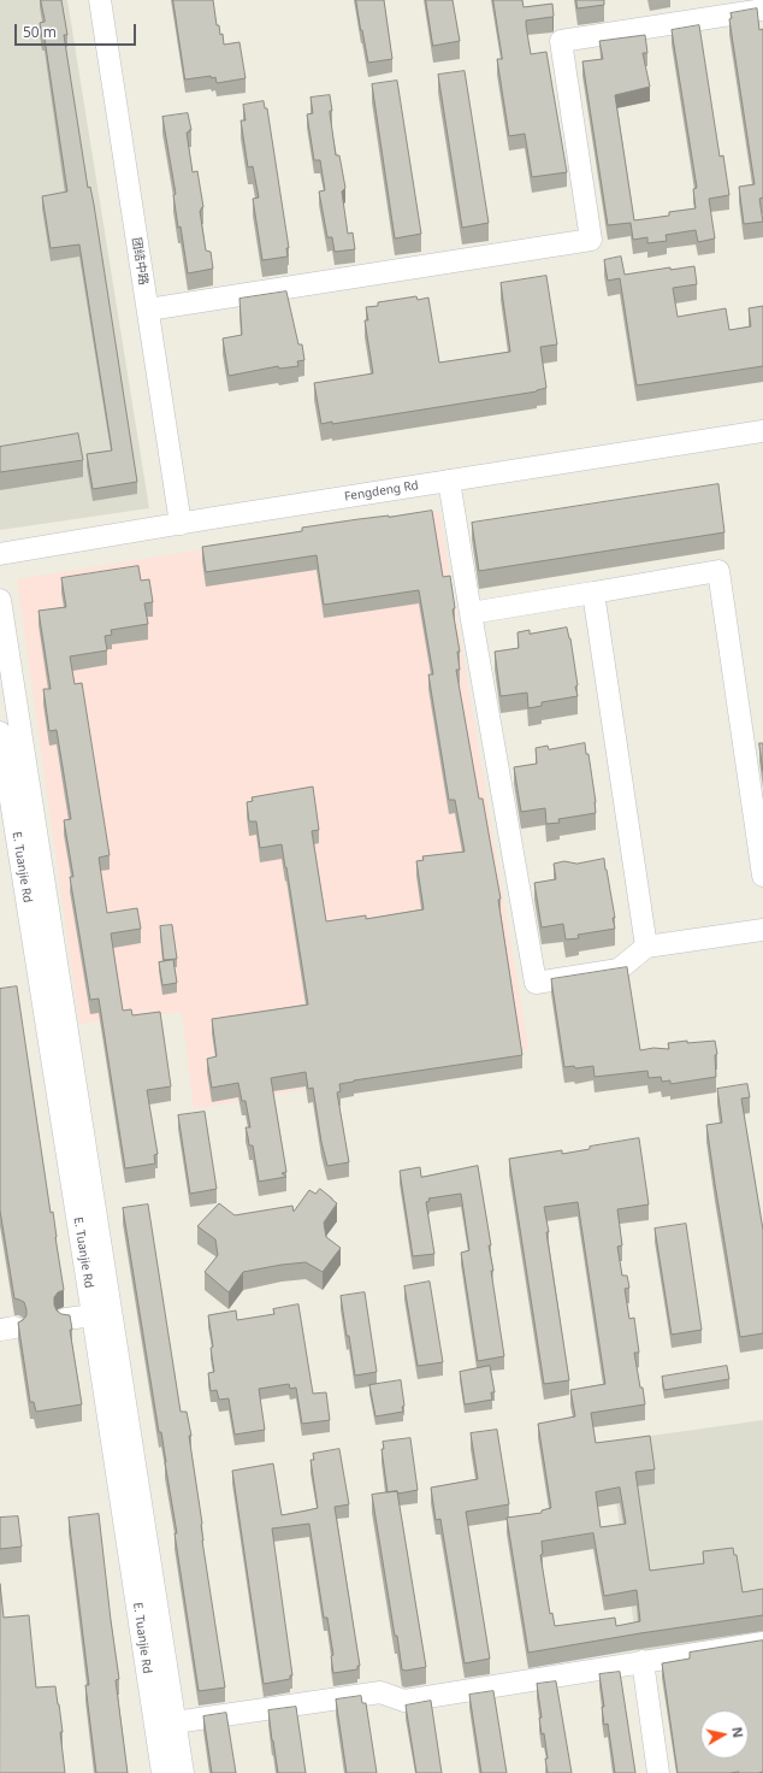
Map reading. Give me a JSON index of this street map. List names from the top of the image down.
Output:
{
  "streets": {
    "street": ["团结中路", "Fengdeng Rd", "E. Tuanjie Rd"]
  },
  "crossings": [
    ["团结中路", "Fengdeng Rd"]
  ],
  "scale_bar": "50 m",
  "north": "right"
}
